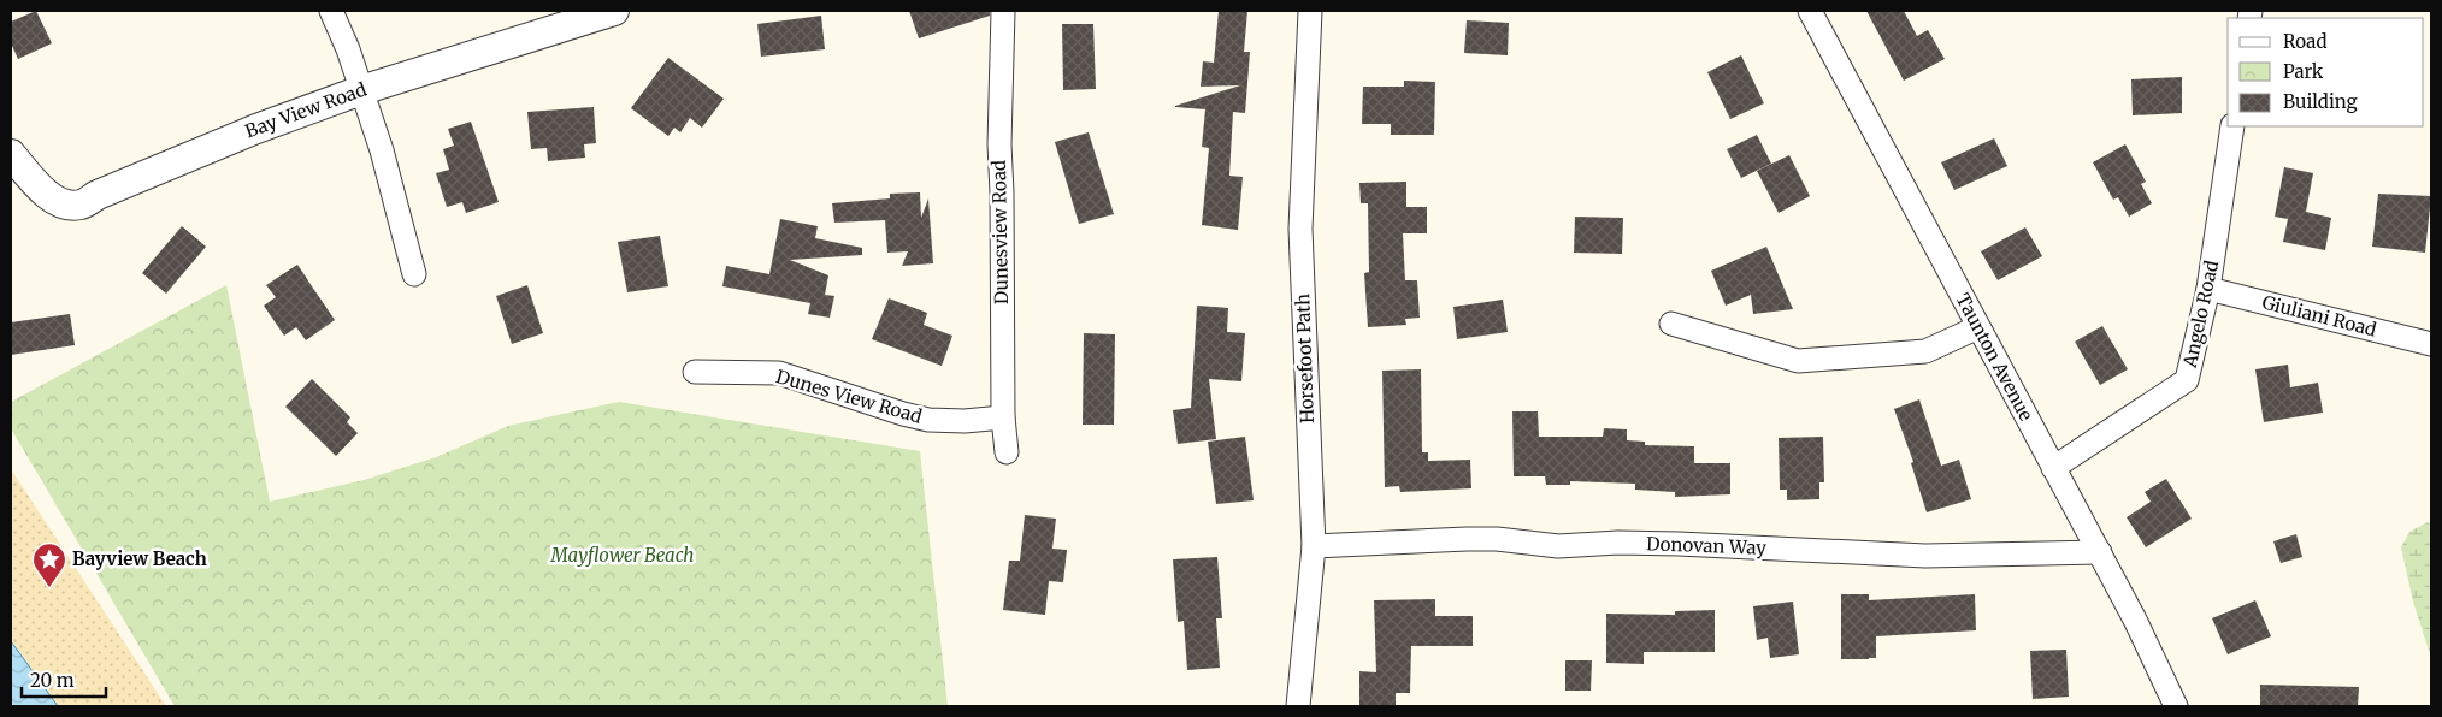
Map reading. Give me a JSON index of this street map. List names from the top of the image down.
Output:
{
  "streets": {
    "street": [
      "Bay View Road",
      "Dunesview Road",
      "Angelo Road",
      "Giuliani Road",
      "Taunton Avenue",
      "Horsefoot Path",
      "Dunes View Road",
      "Donovan Way"
    ]
  },
  "crossings": [
    ["Dunesview Road", "Dunes View Road"],
    ["Angelo Road", "Giuliani Road"],
    ["Angelo Road", "Taunton Avenue"],
    ["Taunton Avenue", "Donovan Way"],
    ["Horsefoot Path", "Donovan Way"]
  ],
  "parks": ["Mayflower Beach"],
  "places": {
    "place": ["Bayview Beach"]
  },
  "legend": ["Road", "Park", "Building"],
  "scale_bar": "20 m"
}
